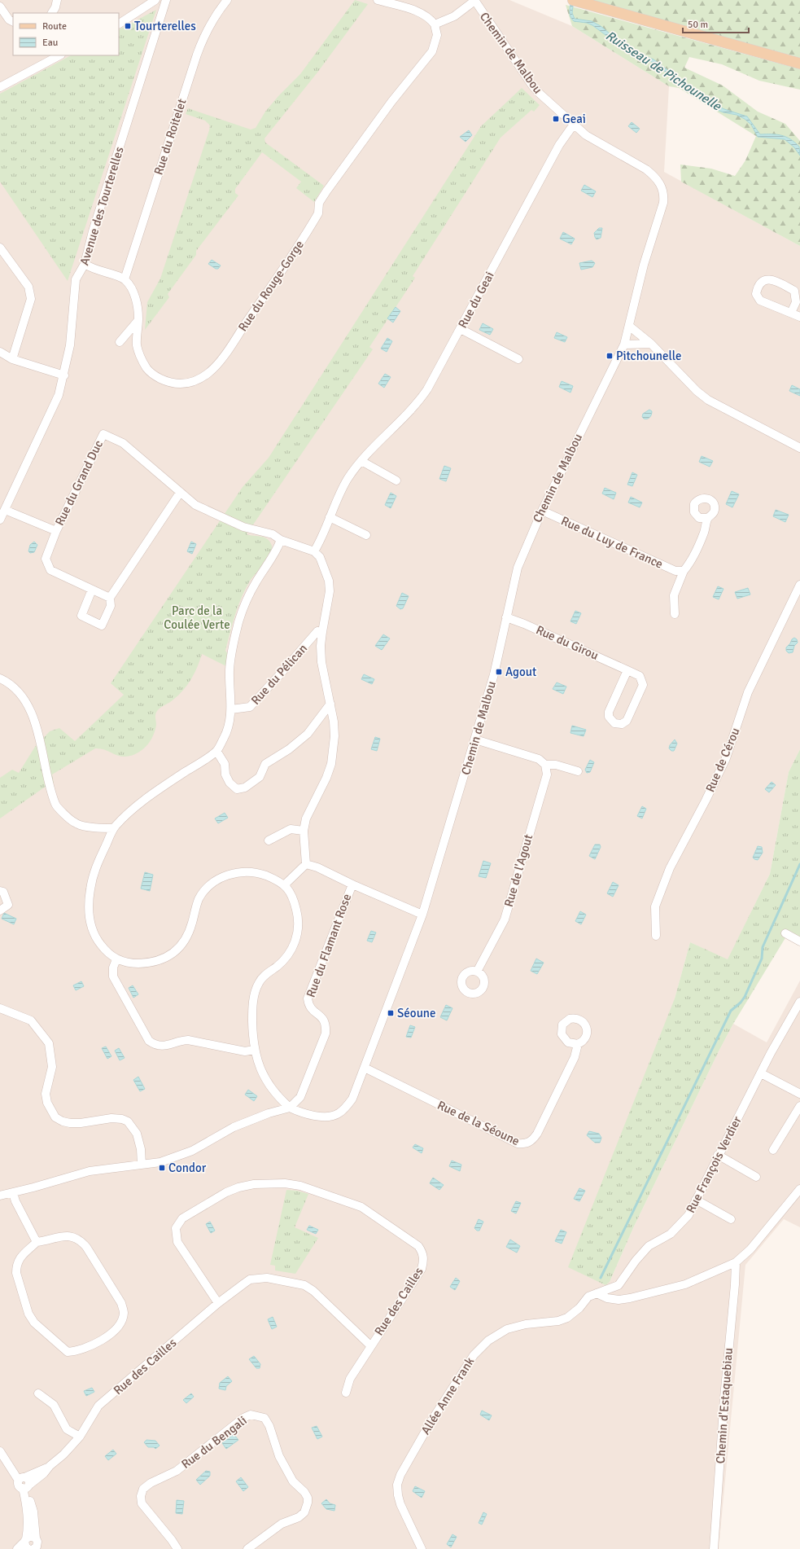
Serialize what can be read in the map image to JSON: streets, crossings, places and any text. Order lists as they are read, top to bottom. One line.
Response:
{"streets":{"street":["Chemin de Malbou","Rue du Roitelet","Avenue des Tourterelles","Rue du Rouge-Gorge","Rue du Geai","Rue du Grand Duc","Rue du Luy de France","Rue du Girou","Rue du Pélican","Rue de Cérou","Rue de l'Agout","Rue du Flamant Rose","Rue de la Séoune","Rue François Verdier","Rue des Cailles","Allée Anne Frank","Chemin d'Estaquebiau","Rue du Bengali"]},"crossings":[["Chemin de Malbou","Rue du Geai"],["Chemin de Malbou","Rue du Luy de France"],["Chemin de Malbou","Rue du Girou"],["Chemin de Malbou","Rue du Flamant Rose"],["Chemin de Malbou","Rue de la Séoune"],["Rue du Roitelet","Rue du Rouge-Gorge"],["Avenue des Tourterelles","Rue du Grand Duc"],["Rue du Geai","Rue du Grand Duc"],["Rue François Verdier","Allée Anne Frank"]],"water":["Ruisseau de Pichounelle"],"parks":["Parc de la Coulée Verte"],"places":{"transit":["Tourterelles","Geai","Pitchounelle","Agout","Séoune","Condor"]},"legend":["Route","Eau"],"scale_bar":"50 m"}
